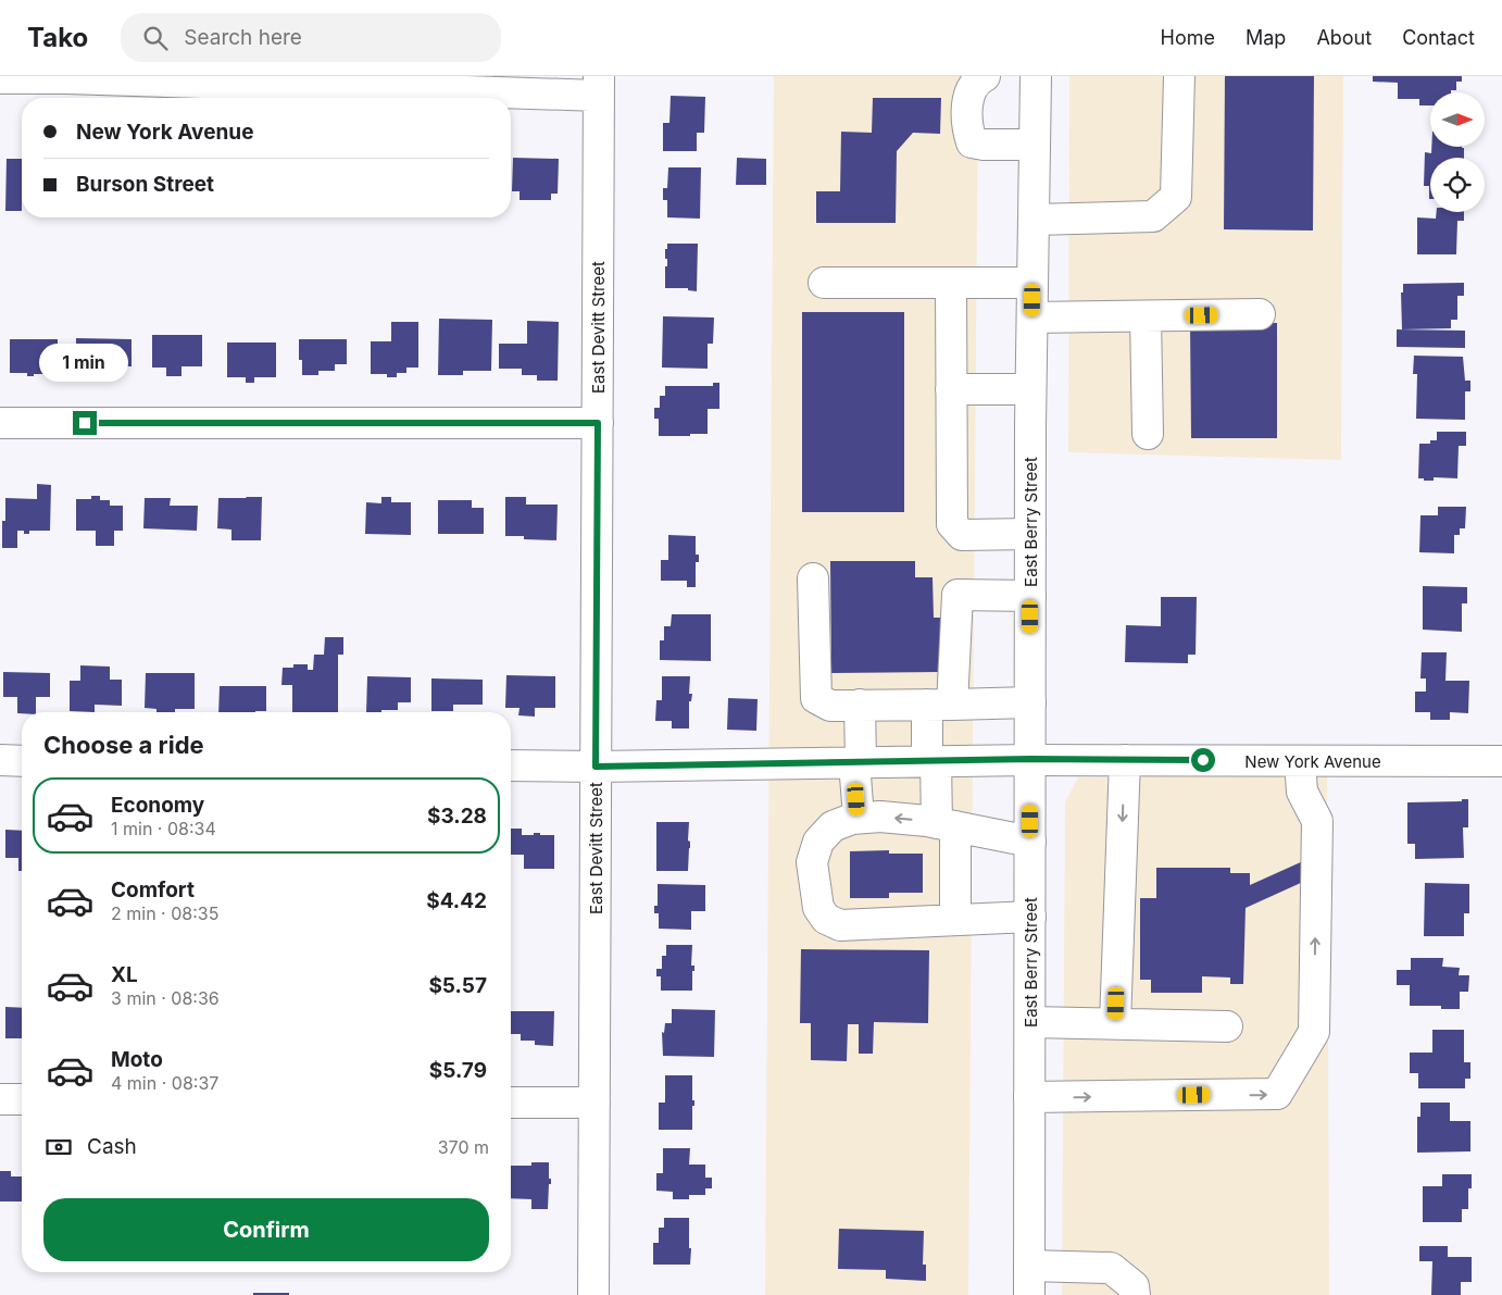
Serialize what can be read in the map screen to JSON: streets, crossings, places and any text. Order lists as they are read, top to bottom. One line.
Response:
{"streets":{"street":["East Devitt Street","East Berry Street","New York Avenue"]},"crossings":[["East Devitt Street","New York Avenue"],["East Berry Street","New York Avenue"]],"north":"right","page":{"header":"Tako","search":"Search here","nav":["Home","Map","About","Contact"],"banner":["New York Avenue","Burson Street"],"bubble":"1 min","heading":"Choose a ride","list":[{"name":"Economy","note":"1 min · 08:34","value":"$3.28"},{"name":"Comfort","note":"2 min · 08:35","value":"$4.42"},{"name":"XL","note":"3 min · 08:36","value":"$5.57"},{"name":"Moto","note":"4 min · 08:37","value":"$5.79"}],"pay":["Cash","370 m"],"buttons":"Confirm"}}
